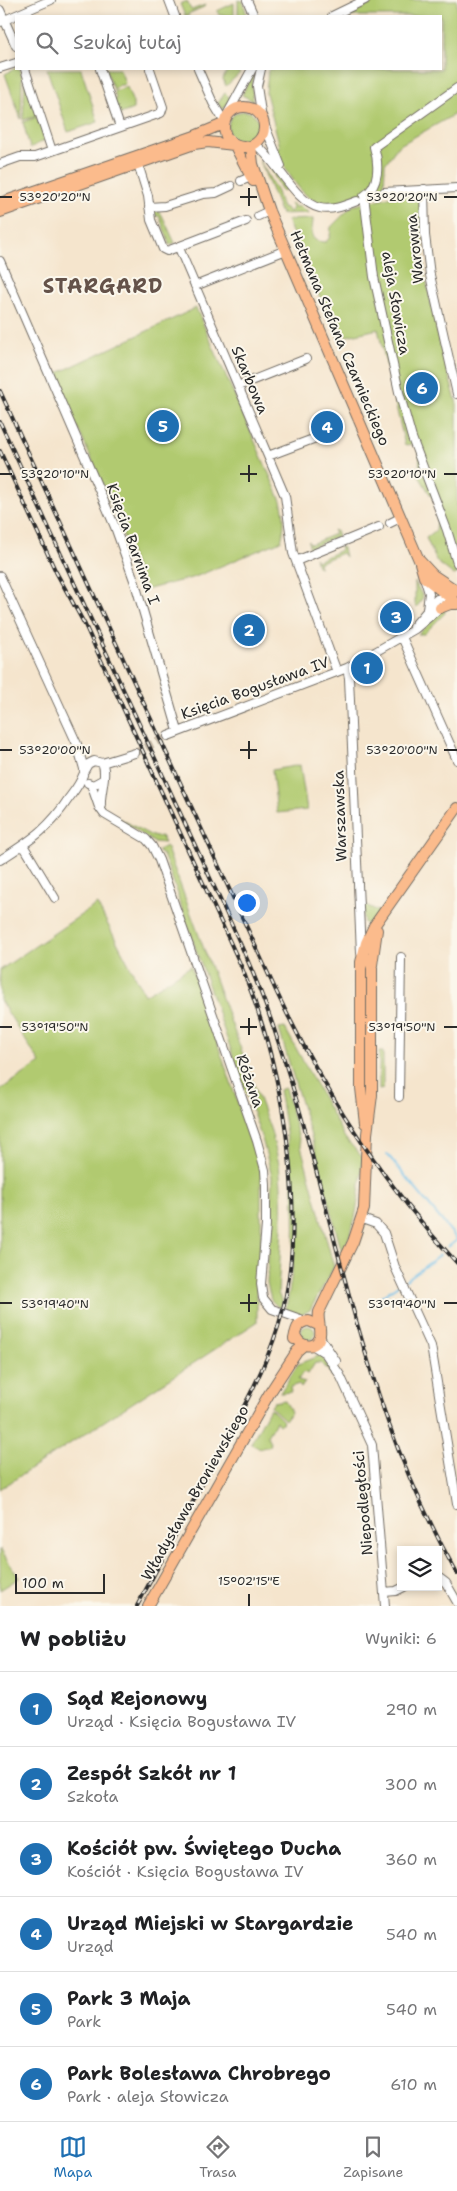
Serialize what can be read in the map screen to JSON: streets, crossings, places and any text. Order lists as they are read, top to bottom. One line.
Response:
{"streets":{"main road":["Hetmana Stefana Czarnieckiego","Warszawska","Władysława Broniewskiego"],"street":["Warowna","aleja Słowicza","Skarbowa","Księcia Barnima I","Księcia Bogusława IV","Różana","Niepodległości"]},"crossings":[["Skarbowa","Księcia Bogusława IV"],["Księcia Barnima I","Księcia Bogusława IV"],["Księcia Bogusława IV","Warszawska"],["Warszawska","Różana"],["Władysława Broniewskiego","Niepodległości"]],"districts":["STARGARD"],"scale_bar":"100 m","page":{"search":"Szukaj tutaj","pins":["6","5","4","3","2","1"],"scale":"100 m","heading":["W pobliżu","Wyniki: 6"],"list":[{"mark":"1","name":"Sąd Rejonowy","note":"Urząd · Księcia Bogusława IV","value":"290 m"},{"mark":"2","name":"Zespół Szkół nr 1","note":"Szkoła","value":"300 m"},{"mark":"3","name":"Kościół pw. Świętego Ducha","note":"Kościół · Księcia Bogusława IV","value":"360 m"},{"mark":"4","name":"Urząd Miejski w Stargardzie","note":"Urząd","value":"540 m"},{"mark":"5","name":"Park 3 Maja","note":"Park","value":"540 m"},{"mark":"6","name":"Park Bolesława Chrobrego","note":"Park · aleja Słowicza","value":"610 m"}],"nav":["Mapa","Trasa","Zapisane"]},"coordinates":["53°20'20\"N","53°20'10\"N","53°20'00\"N","53°19'50\"N","53°19'40\"N","15°02'15\"E"]}
